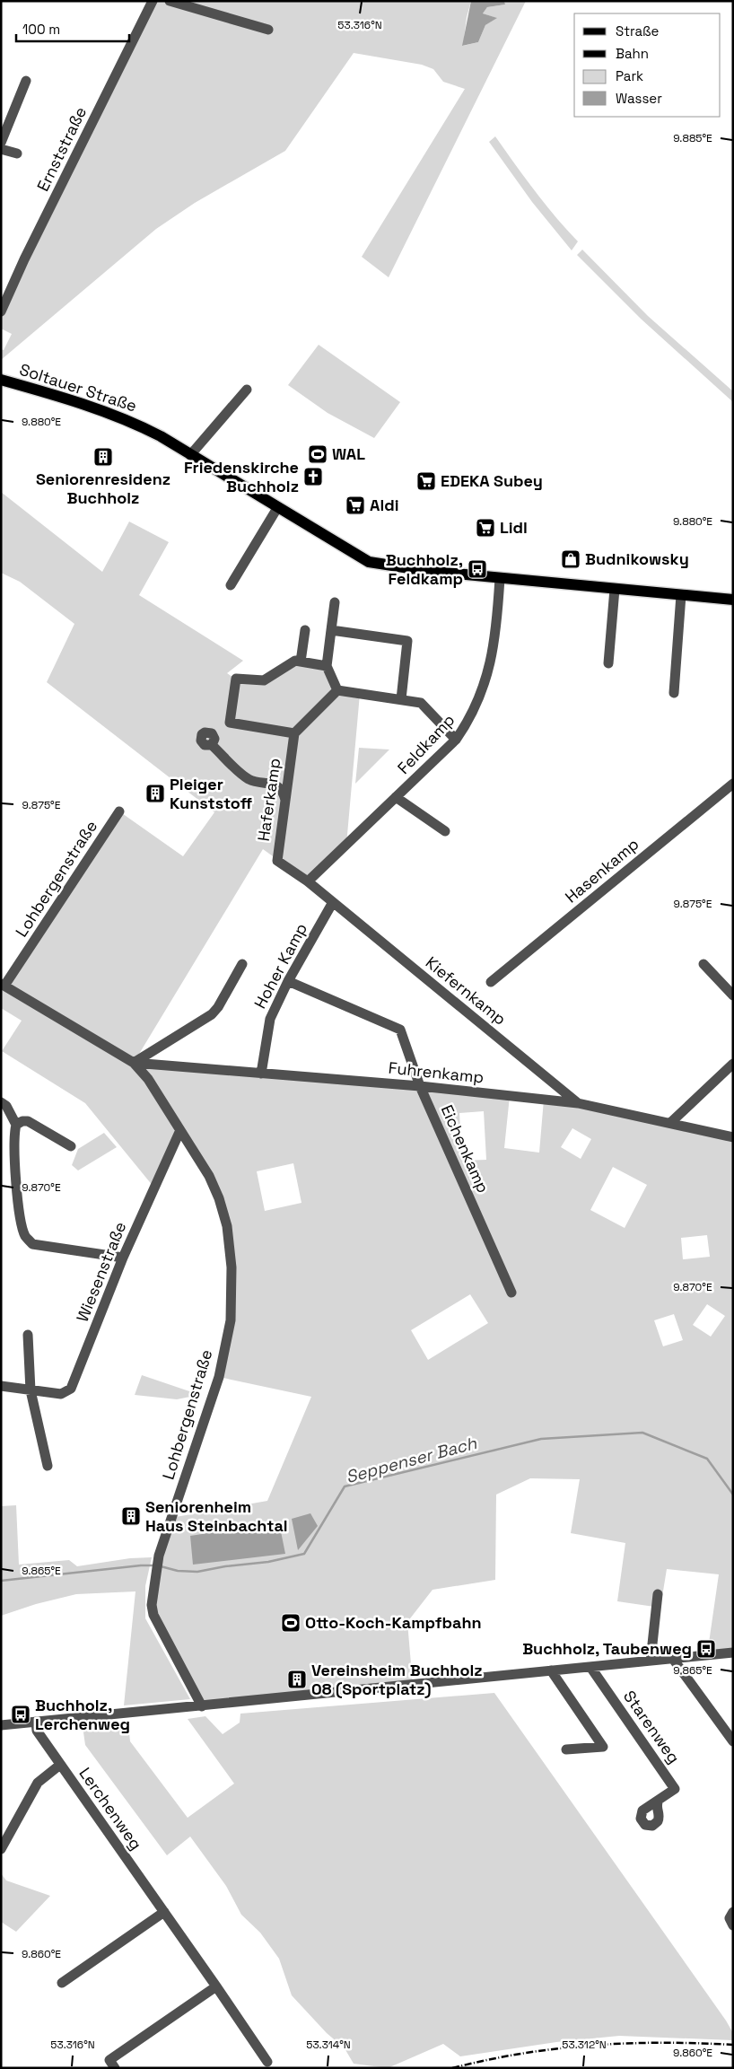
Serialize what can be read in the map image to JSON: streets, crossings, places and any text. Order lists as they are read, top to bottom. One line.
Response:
{"streets":{"main road":["Soltauer Straße"],"street":["Ernststraße","Feldkamp","Haferkamp","Hasenkamp","Lohbergenstraße","Hoher Kamp","Kiefernkamp","Fuhrenkamp","Eichenkamp","Wiesenstraße","Starenweg","Lerchenweg"]},"crossings":[["Soltauer Straße","Feldkamp"],["Feldkamp","Haferkamp"],["Lohbergenstraße","Fuhrenkamp"],["Lohbergenstraße","Wiesenstraße"],["Hoher Kamp","Kiefernkamp"],["Hoher Kamp","Fuhrenkamp"],["Hoher Kamp","Eichenkamp"],["Kiefernkamp","Fuhrenkamp"],["Fuhrenkamp","Eichenkamp"]],"water":["Seppenser Bach"],"places":{"sports":["WAL","Otto-Koch-Kampfbahn"],"building":["Seniorenresidenz Buchholz","Pleiger Kunststoff","Seniorenheim Haus Steinbachtal","Vereinsheim Buchholz 08 (Sportplatz)"],"church":["Friedenskirche Buchholz"],"supermarket":["EDEKA Subey","Aldi","Lidl"],"shop":["Budnikowsky"],"bus stop":["Buchholz, Feldkamp","Buchholz, Taubenweg","Buchholz, Lerchenweg"]},"legend":["Straße","Bahn","Park","Wasser"],"scale_bar":"100 m","coordinates":["53.316°N","9.885°E","9.880°E","9.875°E","9.870°E","9.865°E","9.860°E","53.314°N","53.312°N"]}
